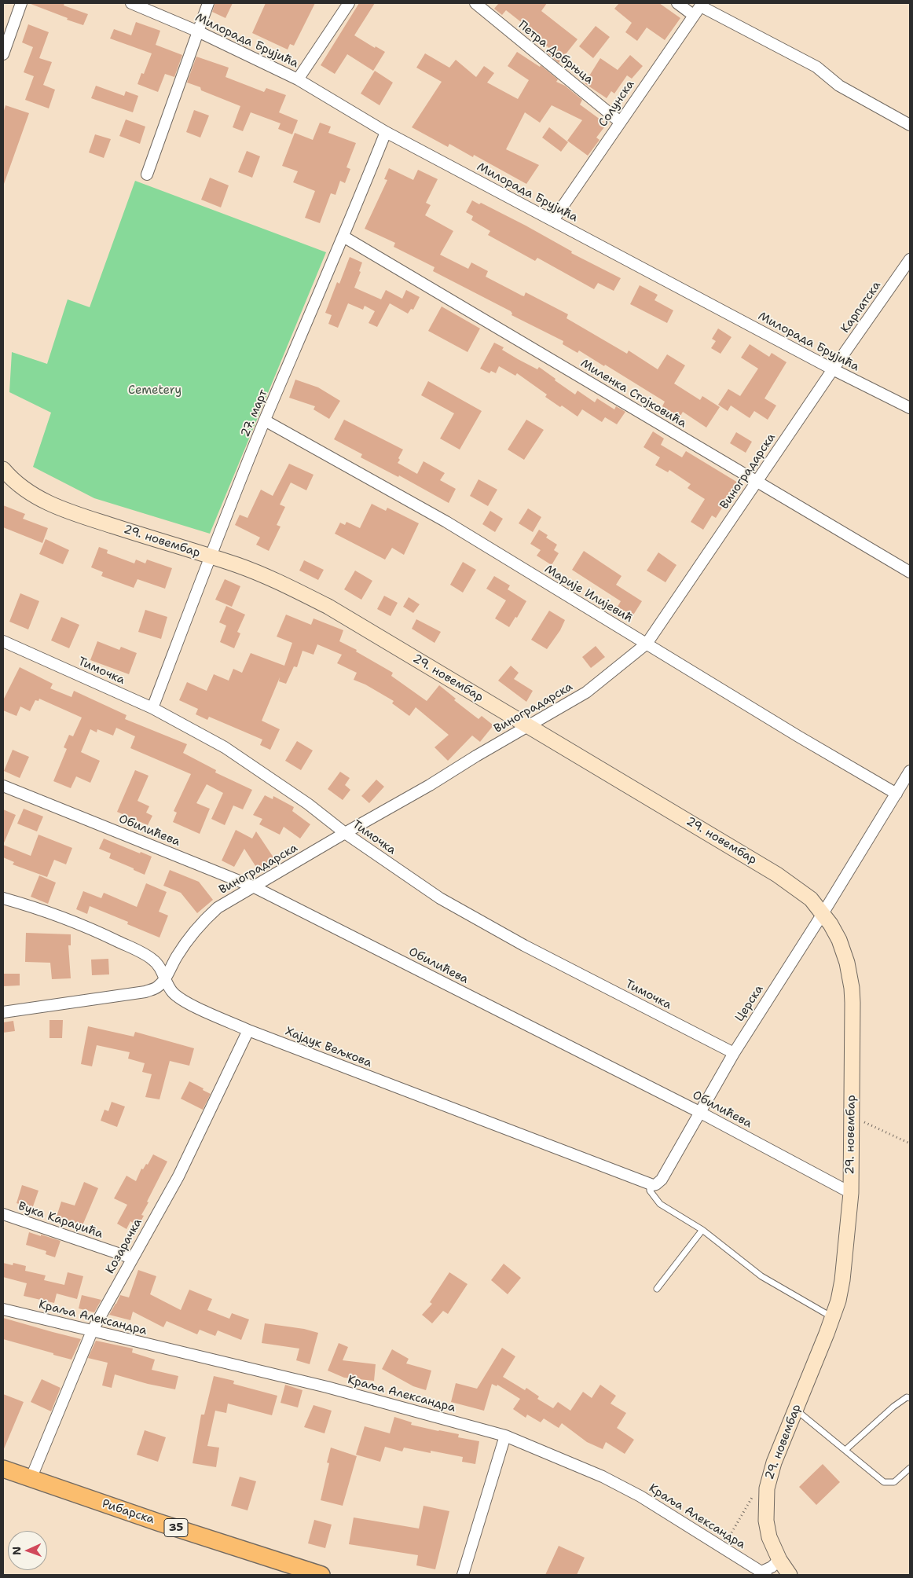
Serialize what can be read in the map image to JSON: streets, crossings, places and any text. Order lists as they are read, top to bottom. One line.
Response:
{"streets":{"main road":["29. новембар","Рибарска","35"],"street":["Милорада Брујића","Петра Добрњца","Солунска","Карпатска","Миленка Стојковића","27. март","Виноградарска","Марије Илијевић","Тимочка","Обилићева","Церска","Хајдук Вељкова","Вука Караџића","Козарачка","Краља Александра"]},"crossings":[["Милорада Брујића","Солунска"],["Милорада Брујића","Карпатска"],["Милорада Брујића","27. март"],["Милорада Брујића","Виноградарска"],["Петра Добрњца","Солунска"],["Карпатска","Виноградарска"],["Миленка Стојковића","27. март"],["Миленка Стојковића","Виноградарска"],["27. март","29. новембар"],["27. март","Марије Илијевић"],["27. март","Тимочка"],["Виноградарска","29. новембар"],["Виноградарска","Марије Илијевић"],["Виноградарска","Тимочка"],["Виноградарска","Обилићева"],["Виноградарска","Хајдук Вељкова"],["29. новембар","Обилићева"],["29. новембар","Церска"],["Марије Илијевић","Церска"],["Тимочка","Церска"],["Обилићева","Церска"],["Церска","Хајдук Вељкова"],["Хајдук Вељкова","Козарачка"],["Вука Караџића","Козарачка"],["Козарачка","Краља Александра"],["Козарачка","Рибарска"]],"parks":["Cemetery"],"north":"left"}
